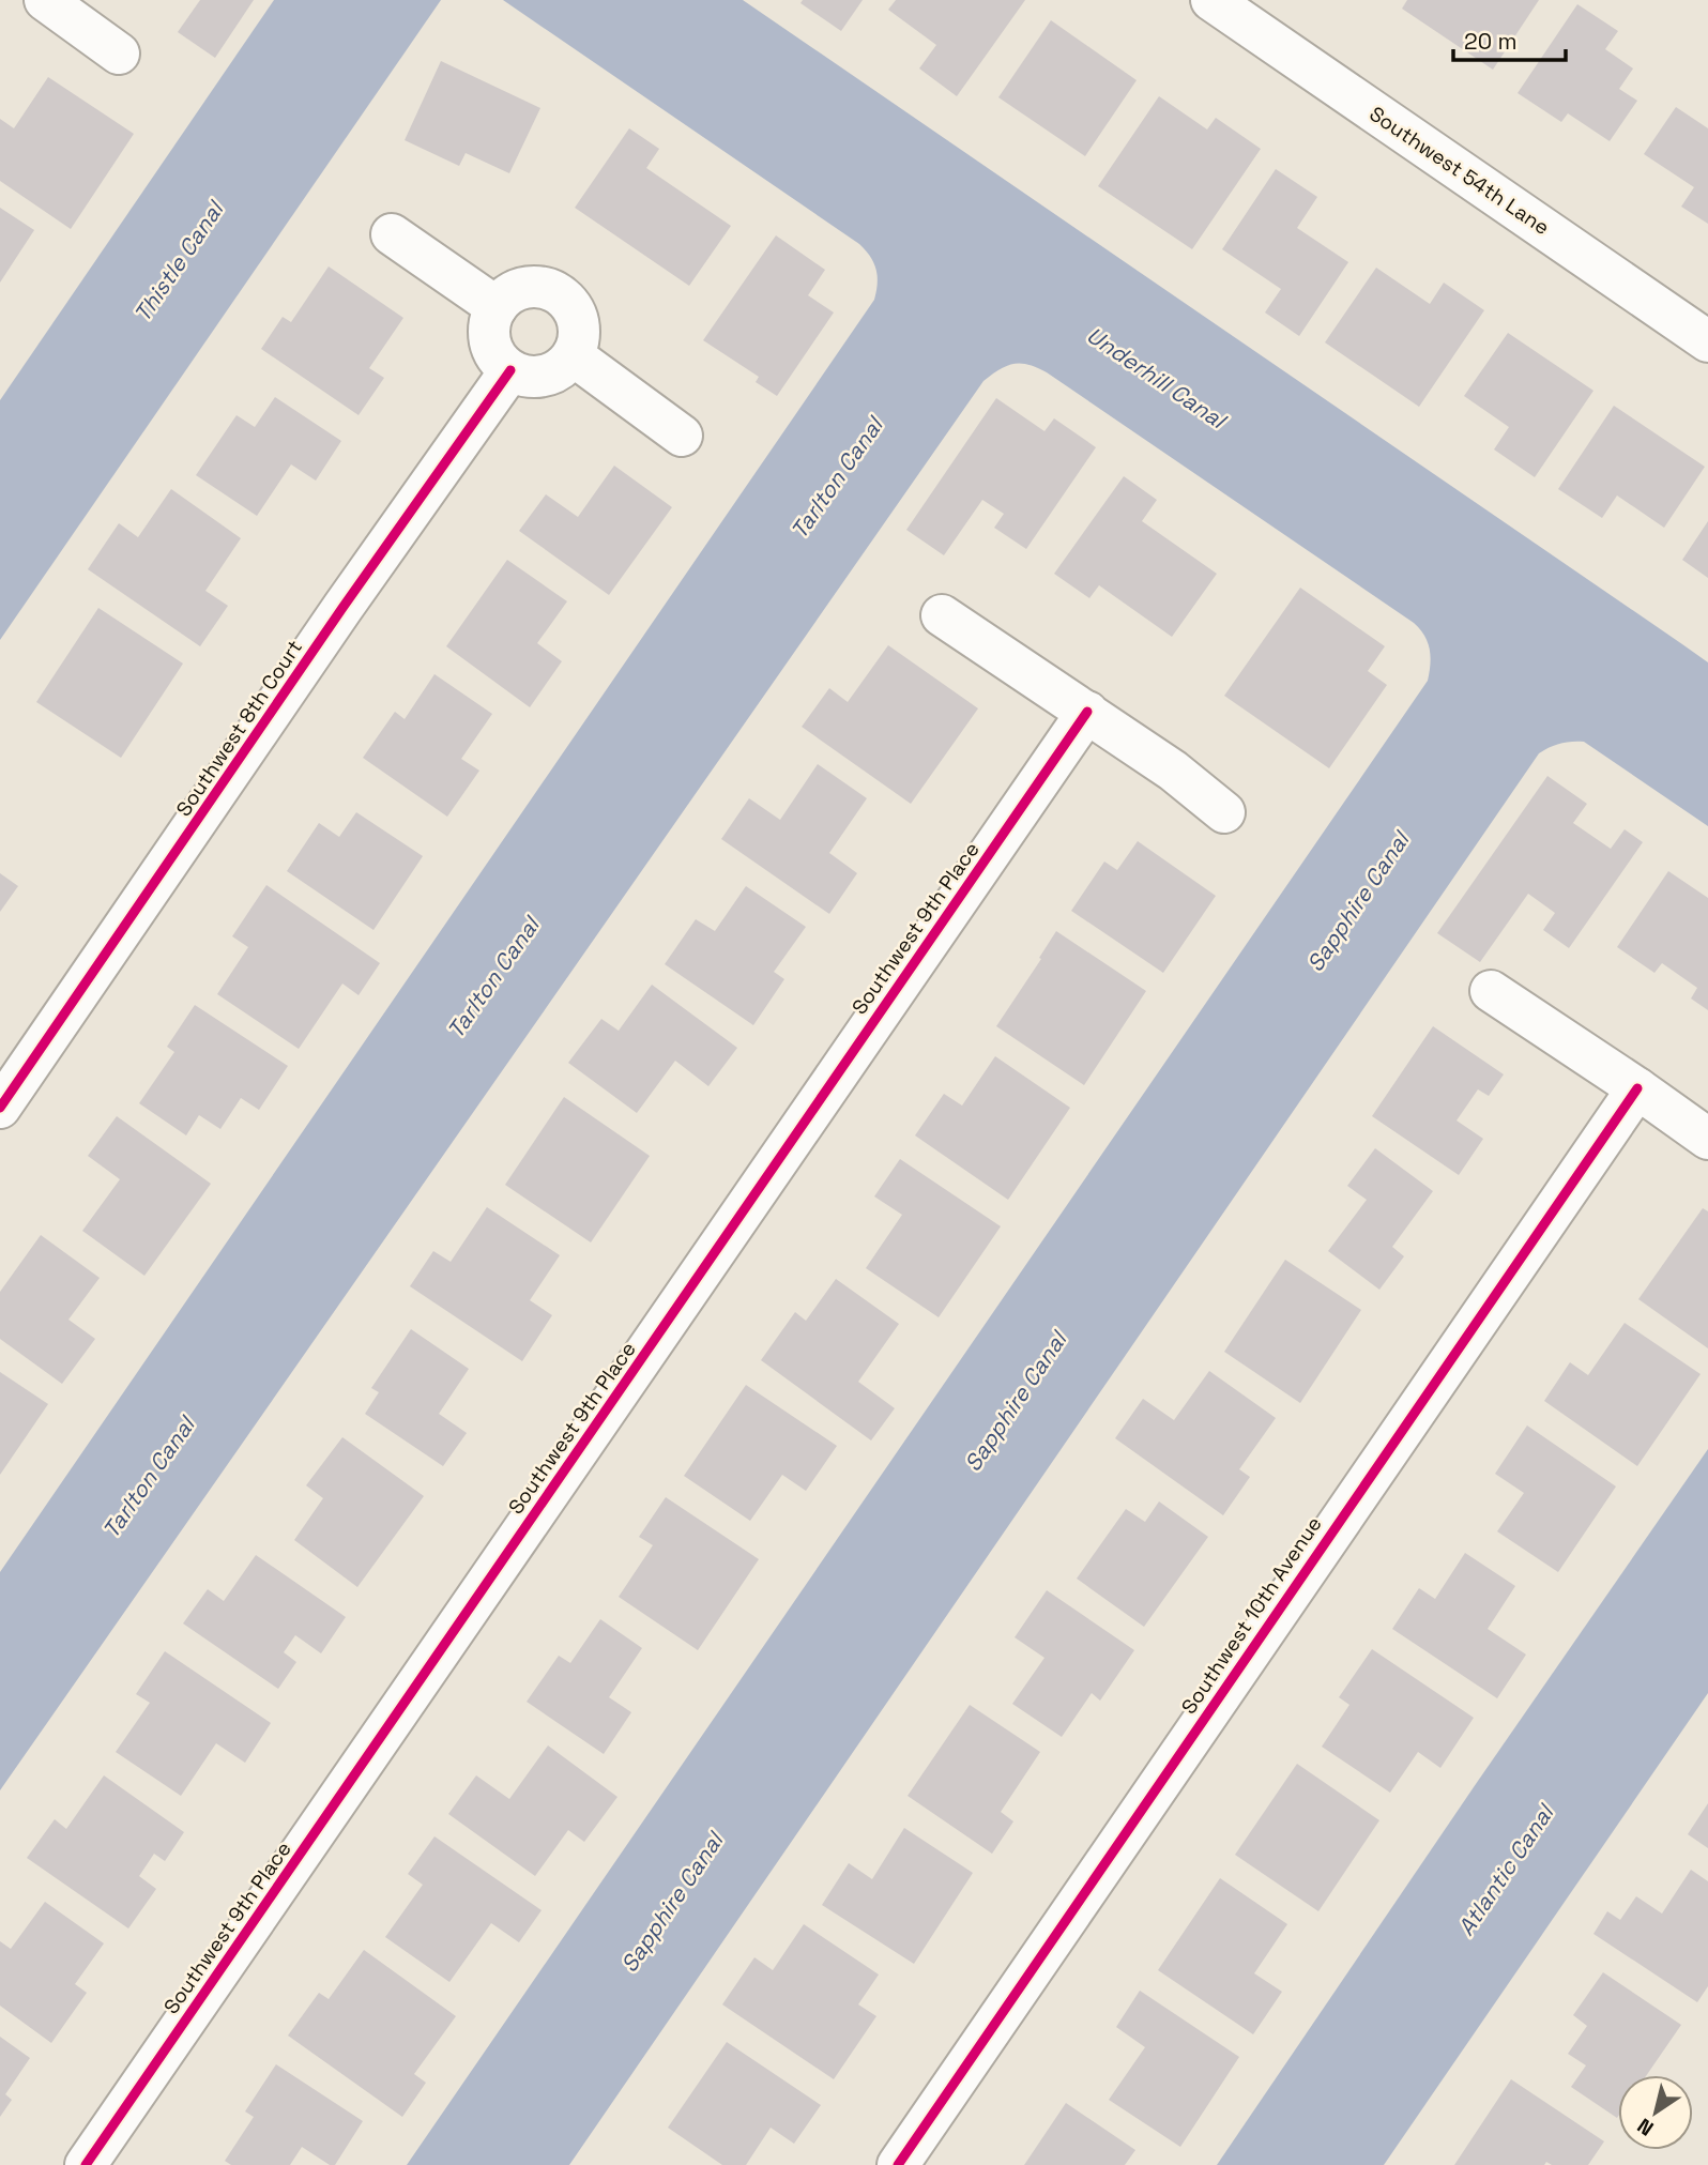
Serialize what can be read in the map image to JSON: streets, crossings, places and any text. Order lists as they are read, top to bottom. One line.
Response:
{"streets":{"street":["Southwest 54th Lane","Southwest 8th Court","Southwest 9th Place","Southwest 10th Avenue"]},"water":["Thistle Canal","Underhill Canal","Tarlton Canal","Sapphire Canal","Atlantic Canal"],"scale_bar":"20 m","north":"bottom left"}
